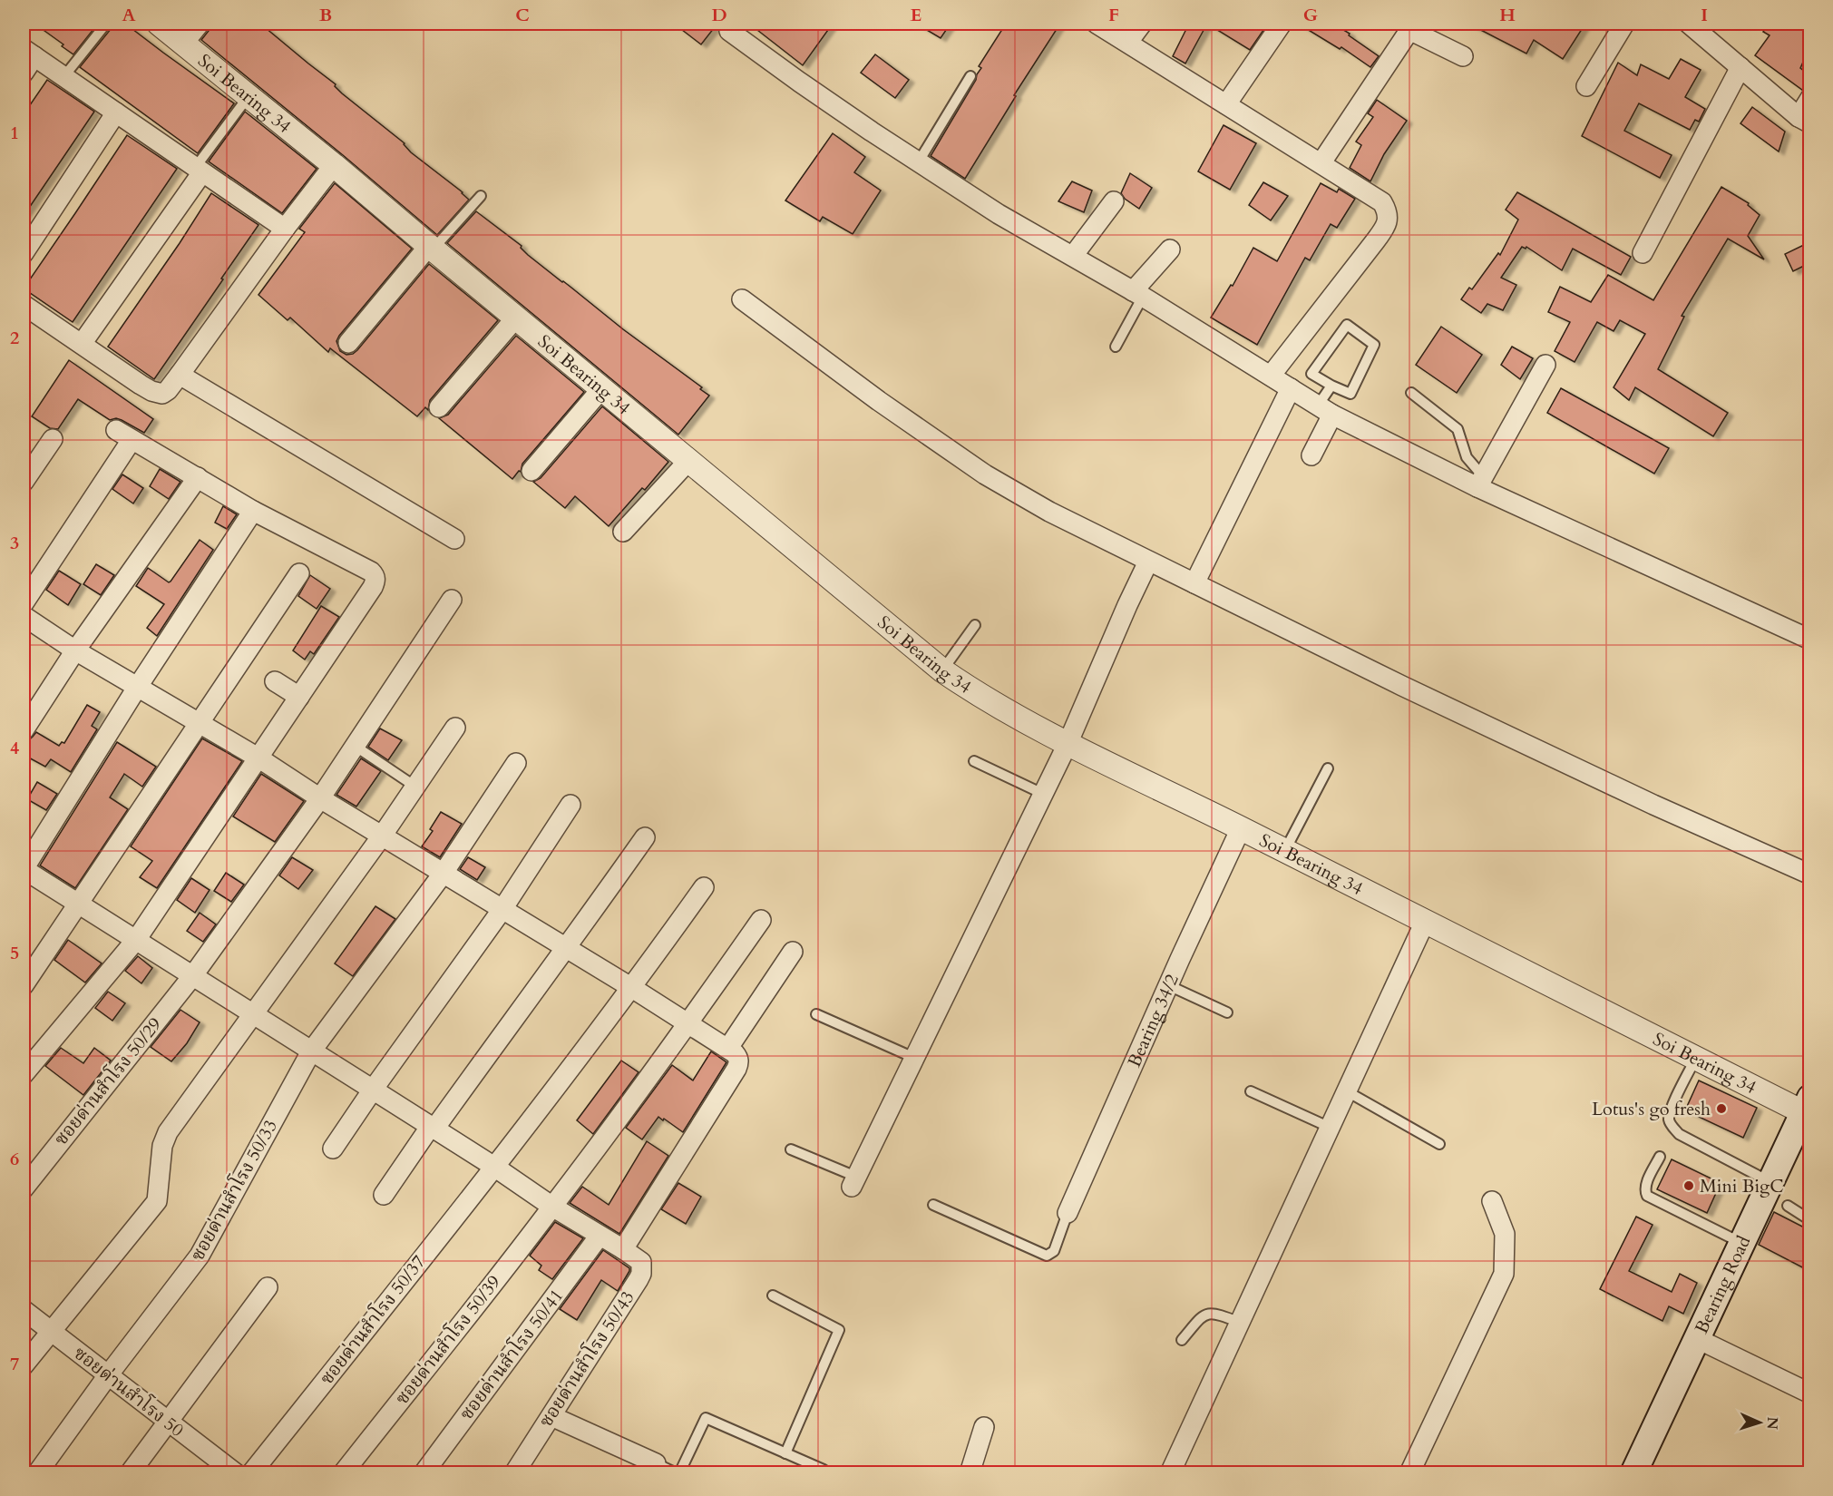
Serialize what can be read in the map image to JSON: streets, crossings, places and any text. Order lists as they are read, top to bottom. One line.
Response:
{"streets":{"main road":["Bearing Road"],"street":["Soi Bearing 34","Bearing 34/2","ซอยด่านสำโรง 50/29","ซอยด่านสำโรง 50/33","ซอยด่านสำโรง 50/37","ซอยด่านสำโรง 50/39","ซอยด่านสำโรง 50/41","ซอยด่านสำโรง 50/43","ซอยด่านสำโรง 50"]},"crossings":[["Soi Bearing 34","Bearing 34/2"],["Soi Bearing 34","Bearing Road"],["ซอยด่านสำโรง 50/29","ซอยด่านสำโรง 50/43"],["ซอยด่านสำโรง 50/33","ซอยด่านสำโรง 50/43"],["ซอยด่านสำโรง 50/33","ซอยด่านสำโรง 50"],["ซอยด่านสำโรง 50/37","ซอยด่านสำโรง 50/43"],["ซอยด่านสำโรง 50/39","ซอยด่านสำโรง 50/43"],["ซอยด่านสำโรง 50/41","ซอยด่านสำโรง 50/43"]],"places":["Lotus's go fresh","Mini BigC"],"north":"right","grid":{"columns":["A","B","C","D","E","F","G","H","I"],"rows":["1","2","3","4","5","6","7"]}}
